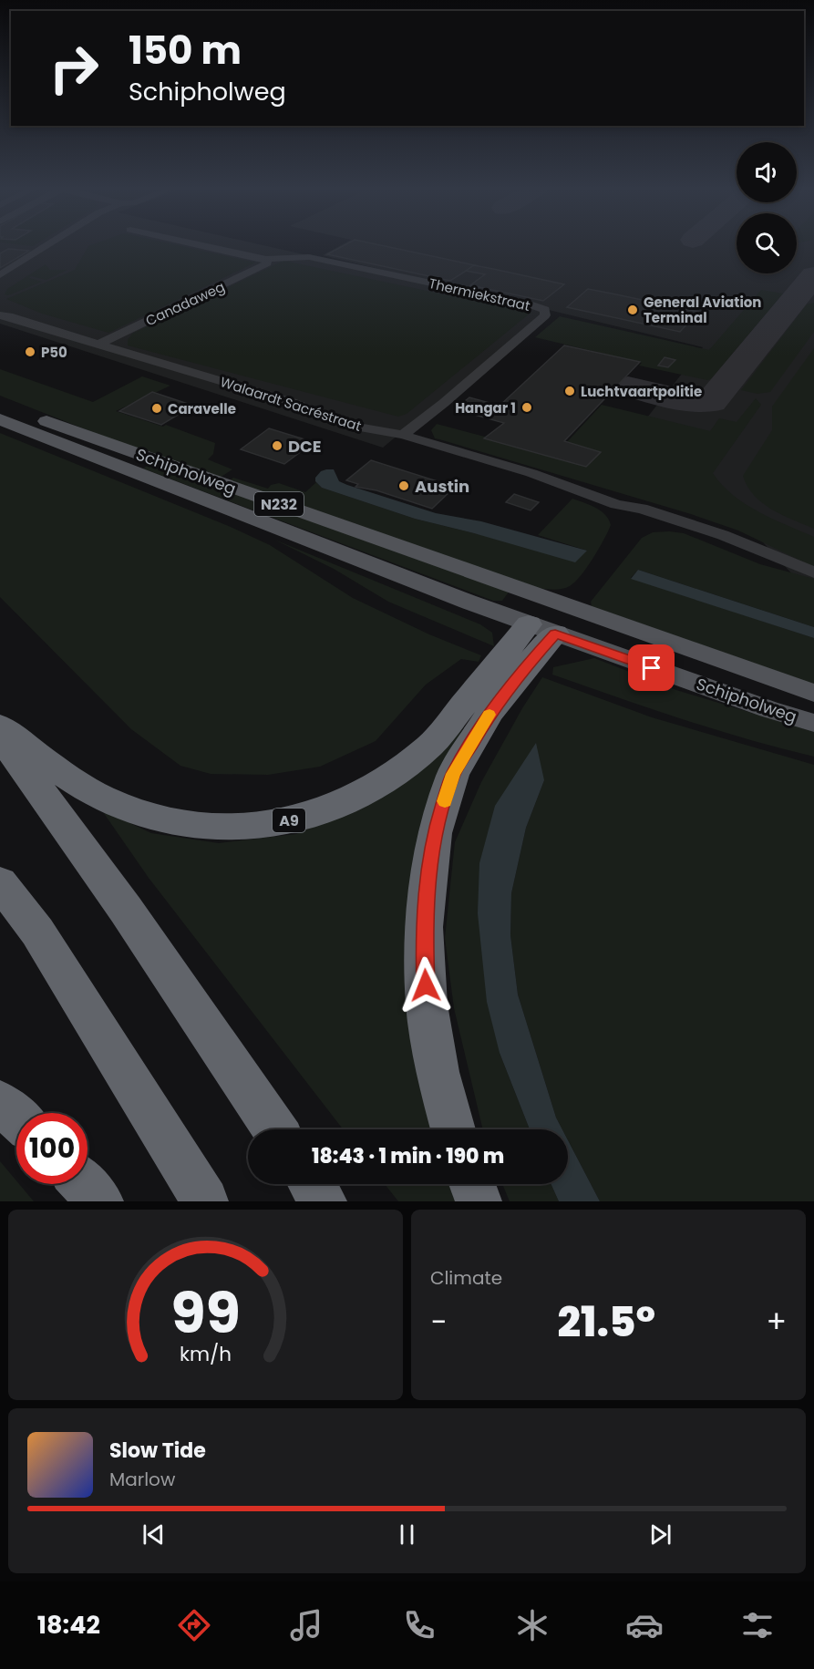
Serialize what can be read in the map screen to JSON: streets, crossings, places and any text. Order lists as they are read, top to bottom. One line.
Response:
{"streets":{"highway":["A9"],"main road":["Schipholweg","N232"],"street":["Thermiekstraat","Canadaweg","Walaardt Sacréstraat"]},"crossings":[["Thermiekstraat","Canadaweg"],["Thermiekstraat","Walaardt Sacréstraat"],["Canadaweg","Walaardt Sacréstraat"],["Schipholweg","A9"]],"places":["General Aviation Terminal","P50","Luchtvaartpolitie","Hangar 1","Caravelle","DCE","Austin"],"page":{"turn":["150 m","Schipholweg"],"limit":"100","trip":"18:43 · 1 min · 190 m","tile":"Climate","heat":["−","21.5°","+"],"song":["Slow Tide","Marlow"],"tabs":"18:42","gauge":["99","km/h"]}}
